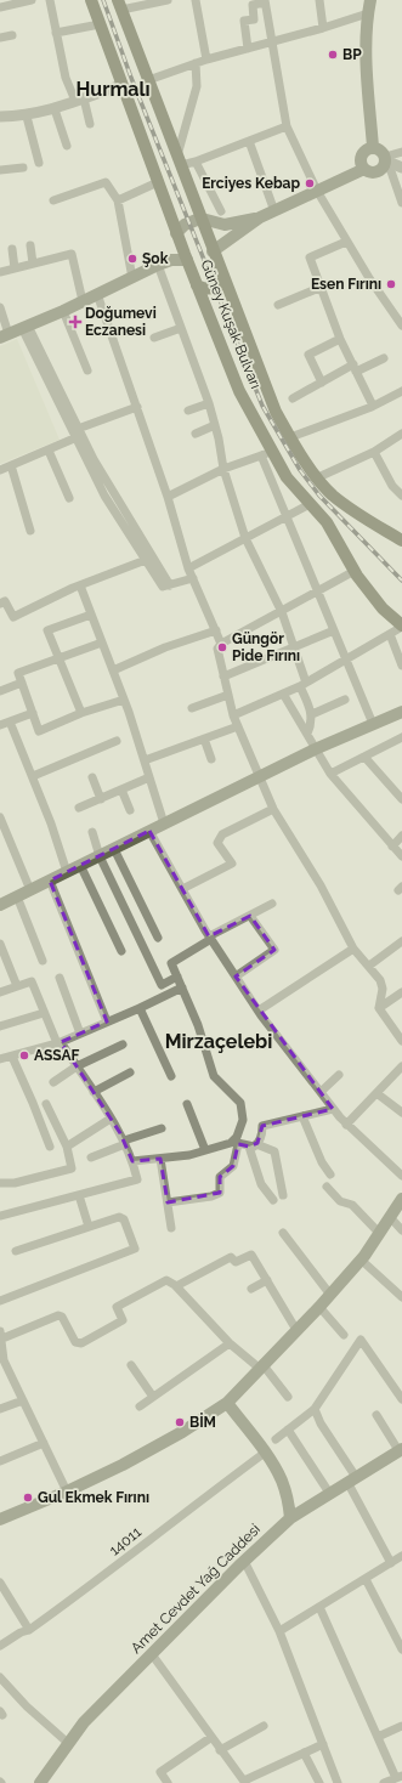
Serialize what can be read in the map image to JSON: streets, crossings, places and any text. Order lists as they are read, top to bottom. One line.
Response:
{"streets":{"main road":["Güney Kuşak Bulvarı","Amet Cevdet Yağ Caddesi"],"street":["14011"]},"districts":["Hurmalı","Mirzaçelebi"],"places":{"other":["BP","Erciyes Kebap","Şok","Esen Fırını","Güngör Pide Fırını","ASSAF","BİM","Gul Ekmek Fırını"],"health":["Doğumevi Eczanesi"]}}
